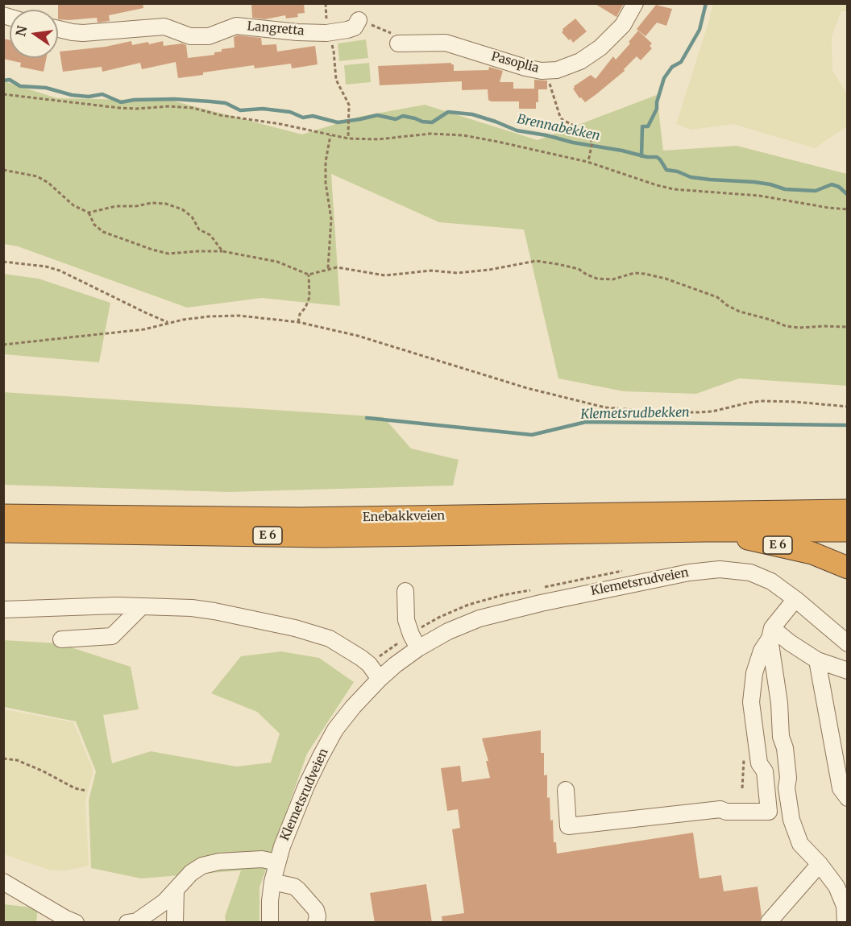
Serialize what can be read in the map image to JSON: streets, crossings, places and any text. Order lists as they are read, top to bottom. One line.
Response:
{"streets":{"highway":["Enebakkveien","E 6"],"street":["Langretta","Pasoplia","Klemetsrudveien"]},"crossings":[["Enebakkveien","E 6"]],"water":["Brennabekken","Klemetsrudbekken"],"north":"left"}
